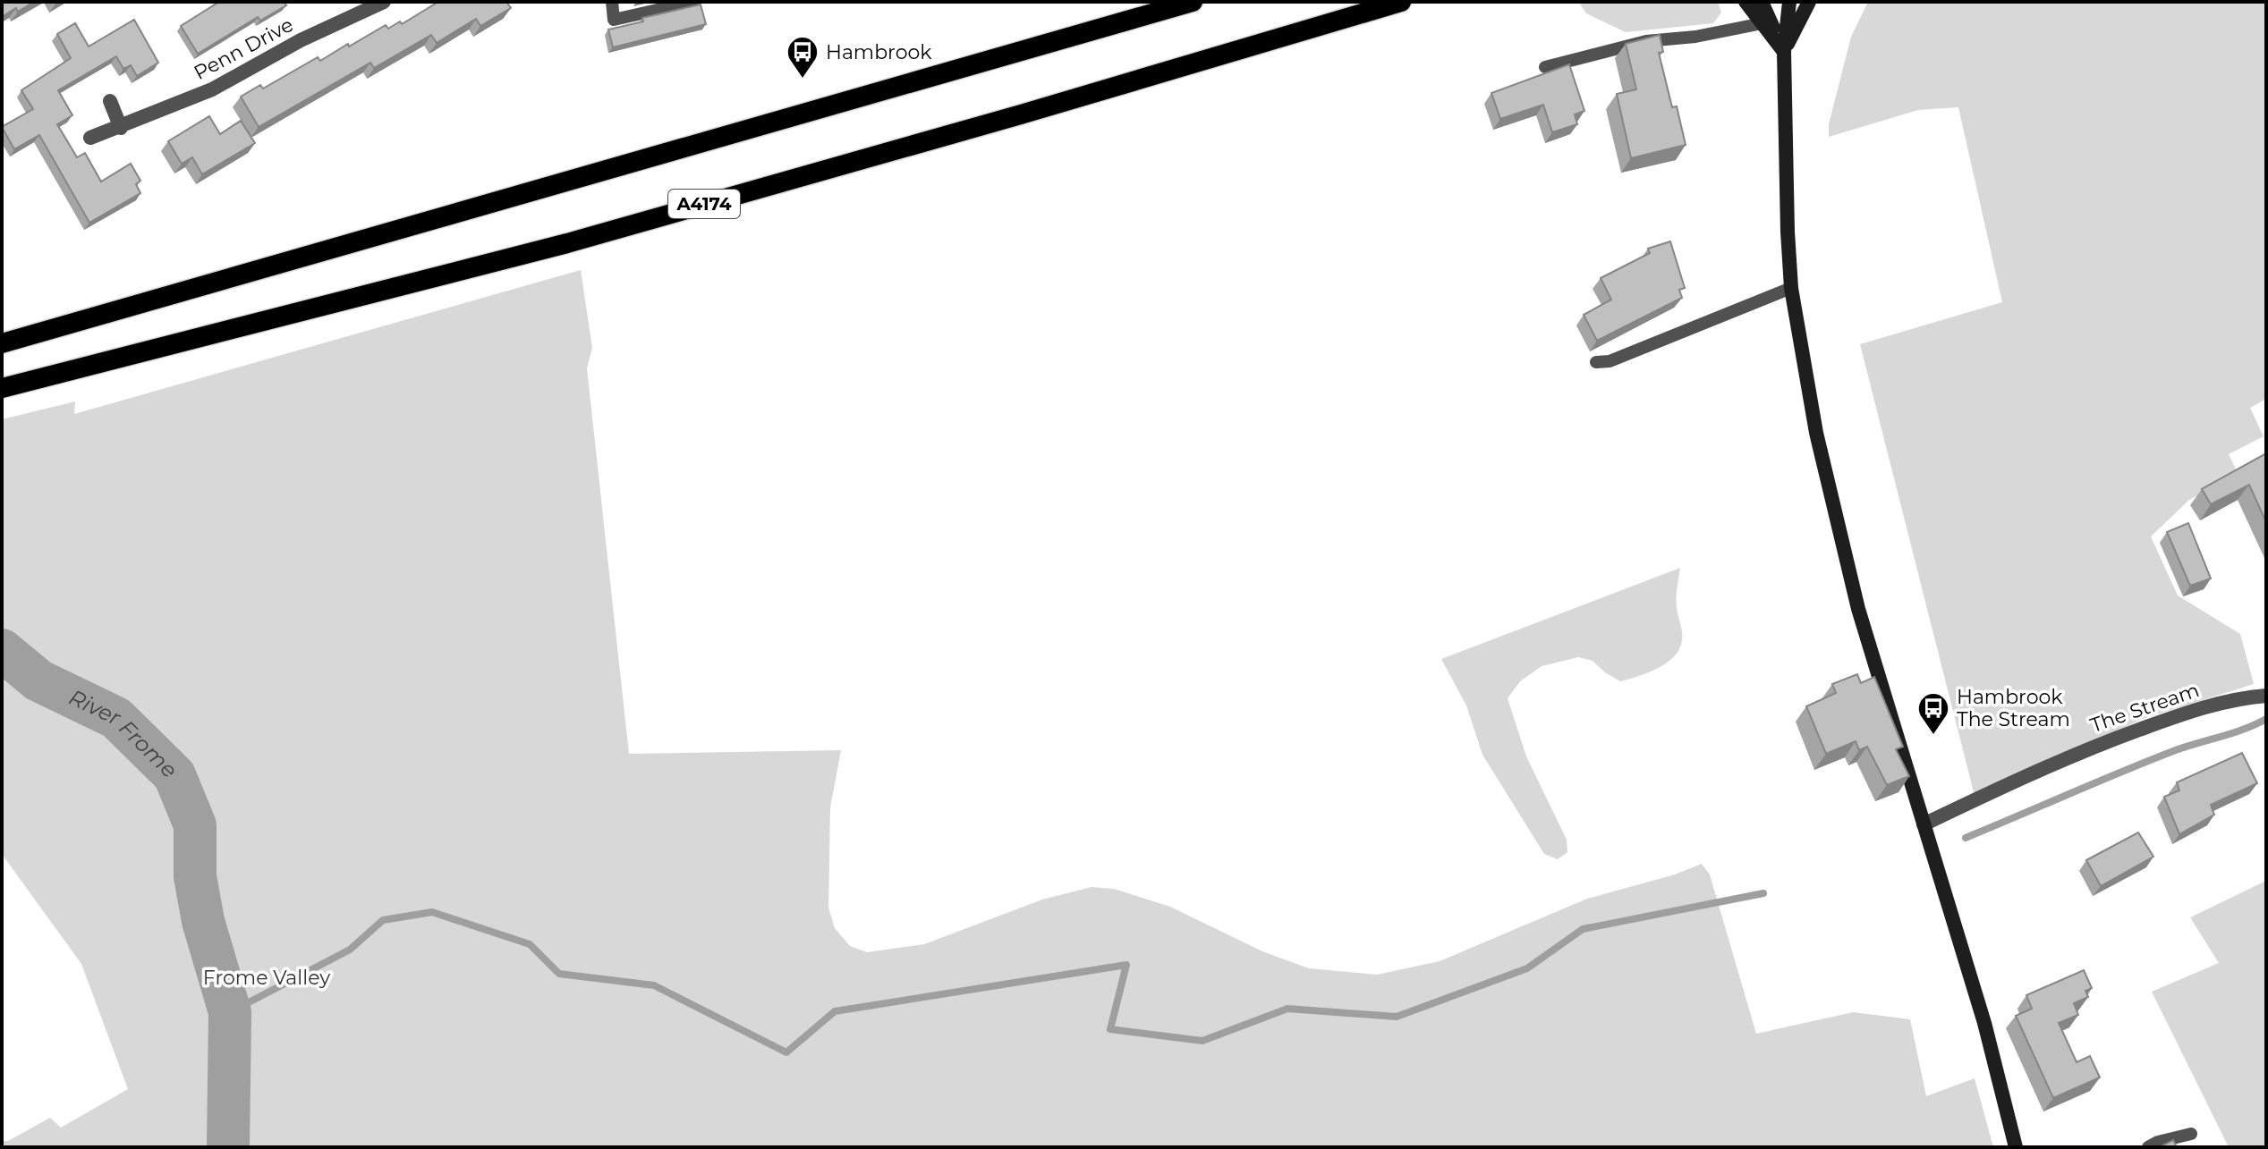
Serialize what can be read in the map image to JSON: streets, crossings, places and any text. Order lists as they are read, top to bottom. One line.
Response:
{"streets":{"highway":["A4174"],"street":["Penn Drive","The Stream"]},"water":["River Frome"],"parks":["Frome Valley"],"places":{"bus stop":["Hambrook","Hambrook The Stream"]}}
